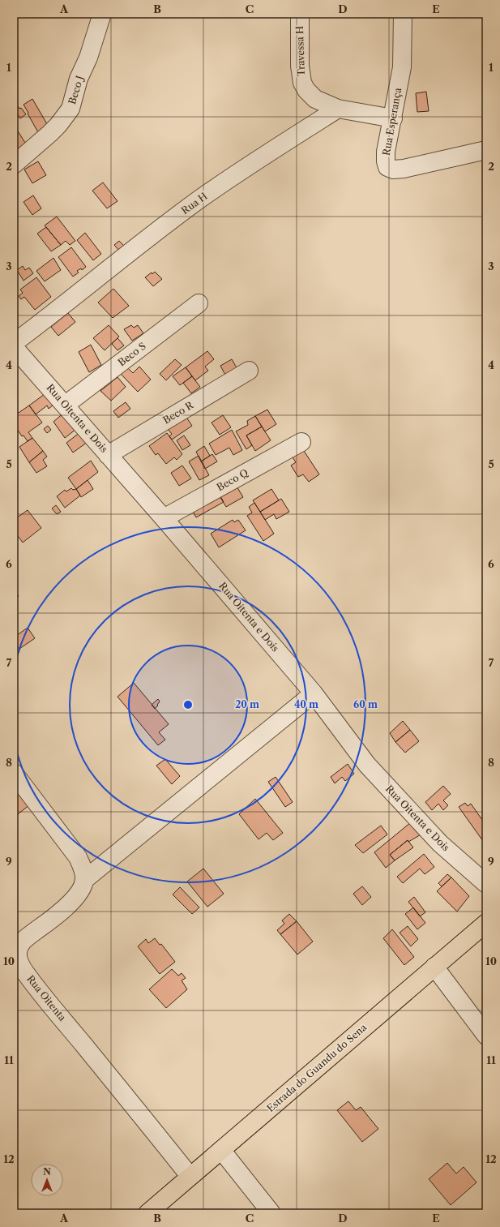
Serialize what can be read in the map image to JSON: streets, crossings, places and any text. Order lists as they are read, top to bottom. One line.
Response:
{"streets":{"main road":["Estrada do Guandu do Sena"],"street":["Travessa H","Beco J","Rua Esperança","Rua H","Beco S","Beco R","Rua Oitenta e Dois","Beco Q","Rua Oitenta"]},"crossings":[["Travessa H","Rua H"],["Beco S","Rua Oitenta e Dois"],["Beco R","Rua Oitenta e Dois"],["Rua Oitenta e Dois","Beco Q"],["Rua Oitenta","Estrada do Guandu do Sena"]],"north":"top","grid":{"columns":["A","B","C","D","E"],"rows":["1","2","3","4","5","6","7","8","9","10","11","12"]},"rings":["20 m","40 m","60 m"]}
